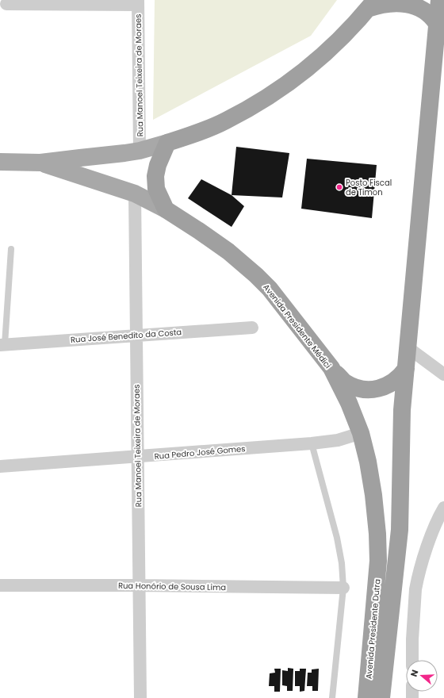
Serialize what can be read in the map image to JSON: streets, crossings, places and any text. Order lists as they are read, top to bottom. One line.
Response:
{"streets":{"highway":["Avenida Presidente Médici","Avenida Presidente Dutra"],"street":["Rua Manoel Teixeira de Moraes","Rua José Benedito da Costa","Rua Pedro José Gomes","Rua Honório de Sousa Lima"]},"crossings":[["Rua Manoel Teixeira de Moraes","Avenida Presidente Médici"],["Rua Manoel Teixeira de Moraes","Rua José Benedito da Costa"],["Rua Manoel Teixeira de Moraes","Rua Pedro José Gomes"],["Rua Manoel Teixeira de Moraes","Rua Honório de Sousa Lima"],["Avenida Presidente Médici","Rua Pedro José Gomes"],["Avenida Presidente Médici","Avenida Presidente Dutra"]],"places":["Posto Fiscal de Timon"],"north":"left"}
